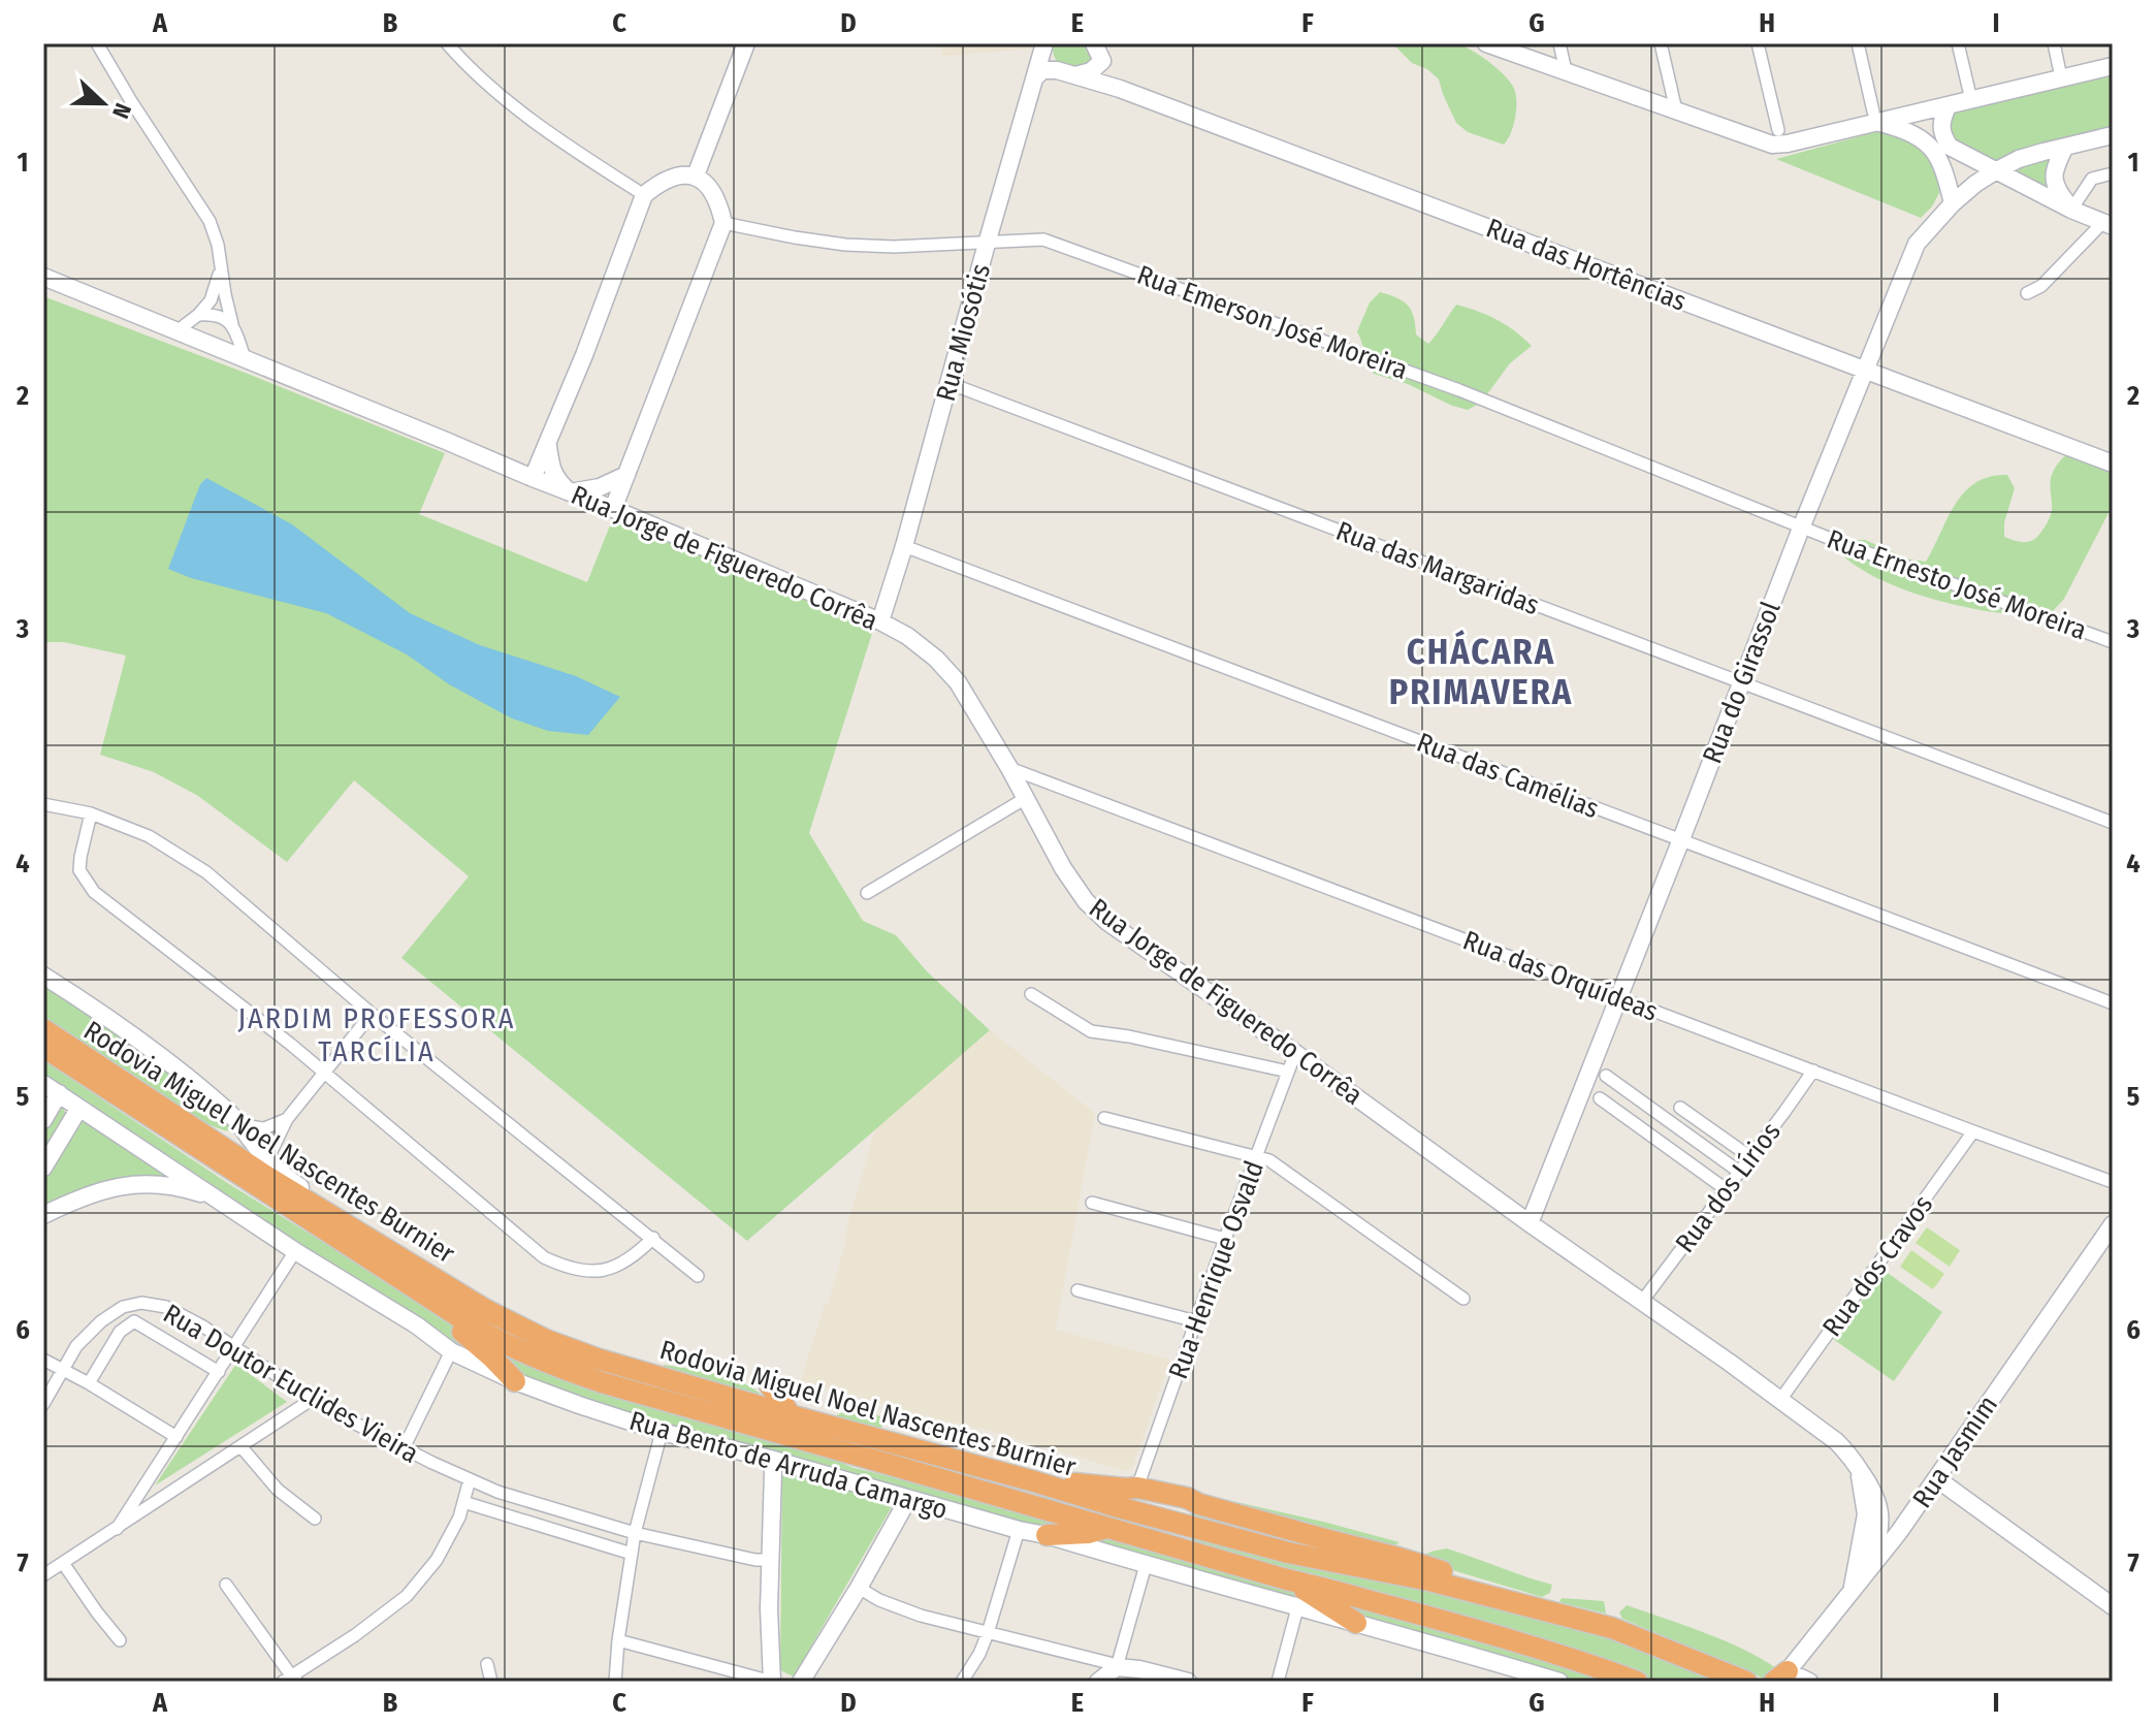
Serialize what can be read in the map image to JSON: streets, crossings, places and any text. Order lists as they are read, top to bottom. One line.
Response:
{"streets":{"highway":["Rodovia Miguel Noel Nascentes Burnier"],"street":["Rua das Hortências","Rua Emerson José Moreira","Rua Miosótis","Rua Jorge de Figueredo Corrêa","Rua das Margaridas","Rua Ernesto José Moreira","Rua do Girassol","Rua das Camélias","Rua das Orquídeas","Rua dos Lírios","Rua dos Cravos","Rua Henrique Osvald","Rua Doutor Euclides Vieira","Rua Jasmim","Rua Bento de Arruda Camargo"]},"crossings":[["Rua das Hortências","Rua do Girassol"],["Rua Emerson José Moreira","Rua Miosótis"],["Rua Emerson José Moreira","Rua Ernesto José Moreira"],["Rua Emerson José Moreira","Rua do Girassol"],["Rua Miosótis","Rua Jorge de Figueredo Corrêa"],["Rua Miosótis","Rua das Margaridas"],["Rua Miosótis","Rua das Camélias"],["Rua Jorge de Figueredo Corrêa","Rua do Girassol"],["Rua Jorge de Figueredo Corrêa","Rua das Orquídeas"],["Rua Jorge de Figueredo Corrêa","Rua dos Lírios"],["Rua Jorge de Figueredo Corrêa","Rua dos Cravos"],["Rua Jorge de Figueredo Corrêa","Rua Henrique Osvald"],["Rua Jorge de Figueredo Corrêa","Rua Jasmim"],["Rua das Margaridas","Rua do Girassol"],["Rua Ernesto José Moreira","Rua do Girassol"],["Rua do Girassol","Rua das Camélias"],["Rua do Girassol","Rua das Orquídeas"],["Rua das Orquídeas","Rua dos Lírios"],["Rua das Orquídeas","Rua dos Cravos"]],"districts":["CHÁCARA PRIMAVERA","JARDIM PROFESSORA TARCÍLIA"],"north":"right","grid":{"columns":["A","B","C","D","E","F","G","H","I"],"rows":["1","2","3","4","5","6","7"]}}
